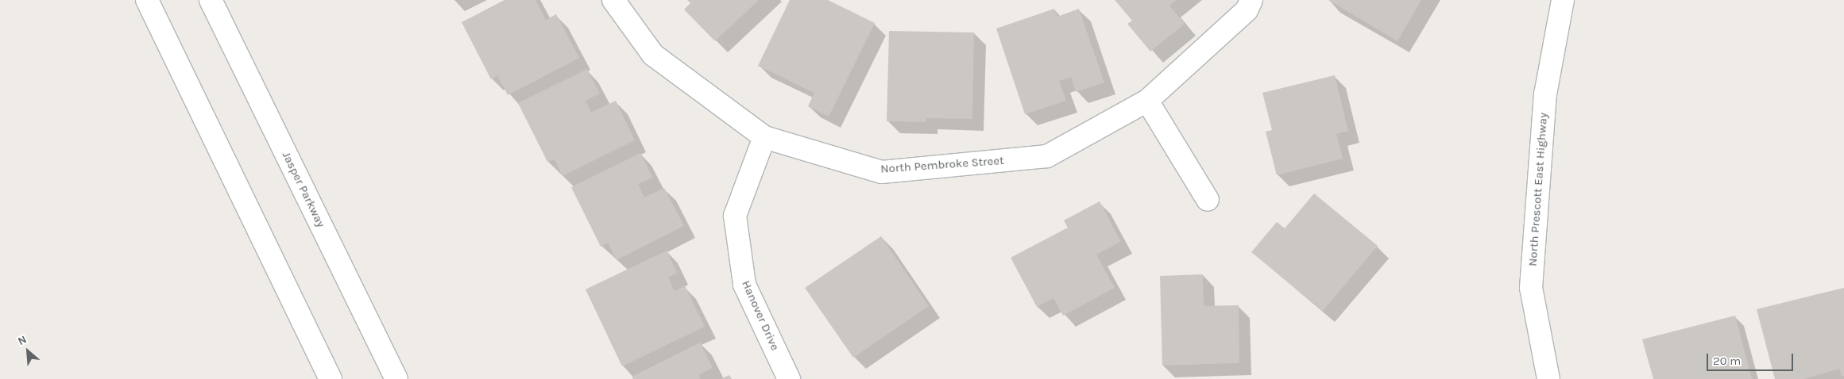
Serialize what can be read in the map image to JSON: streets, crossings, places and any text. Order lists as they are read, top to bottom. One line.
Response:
{"streets":{"street":["North Pembroke Street","Jasper Parkway","North Prescott East Highway","Hanover Drive"]},"crossings":[["North Pembroke Street","Hanover Drive"]],"scale_bar":"20 m","north":"top left"}
